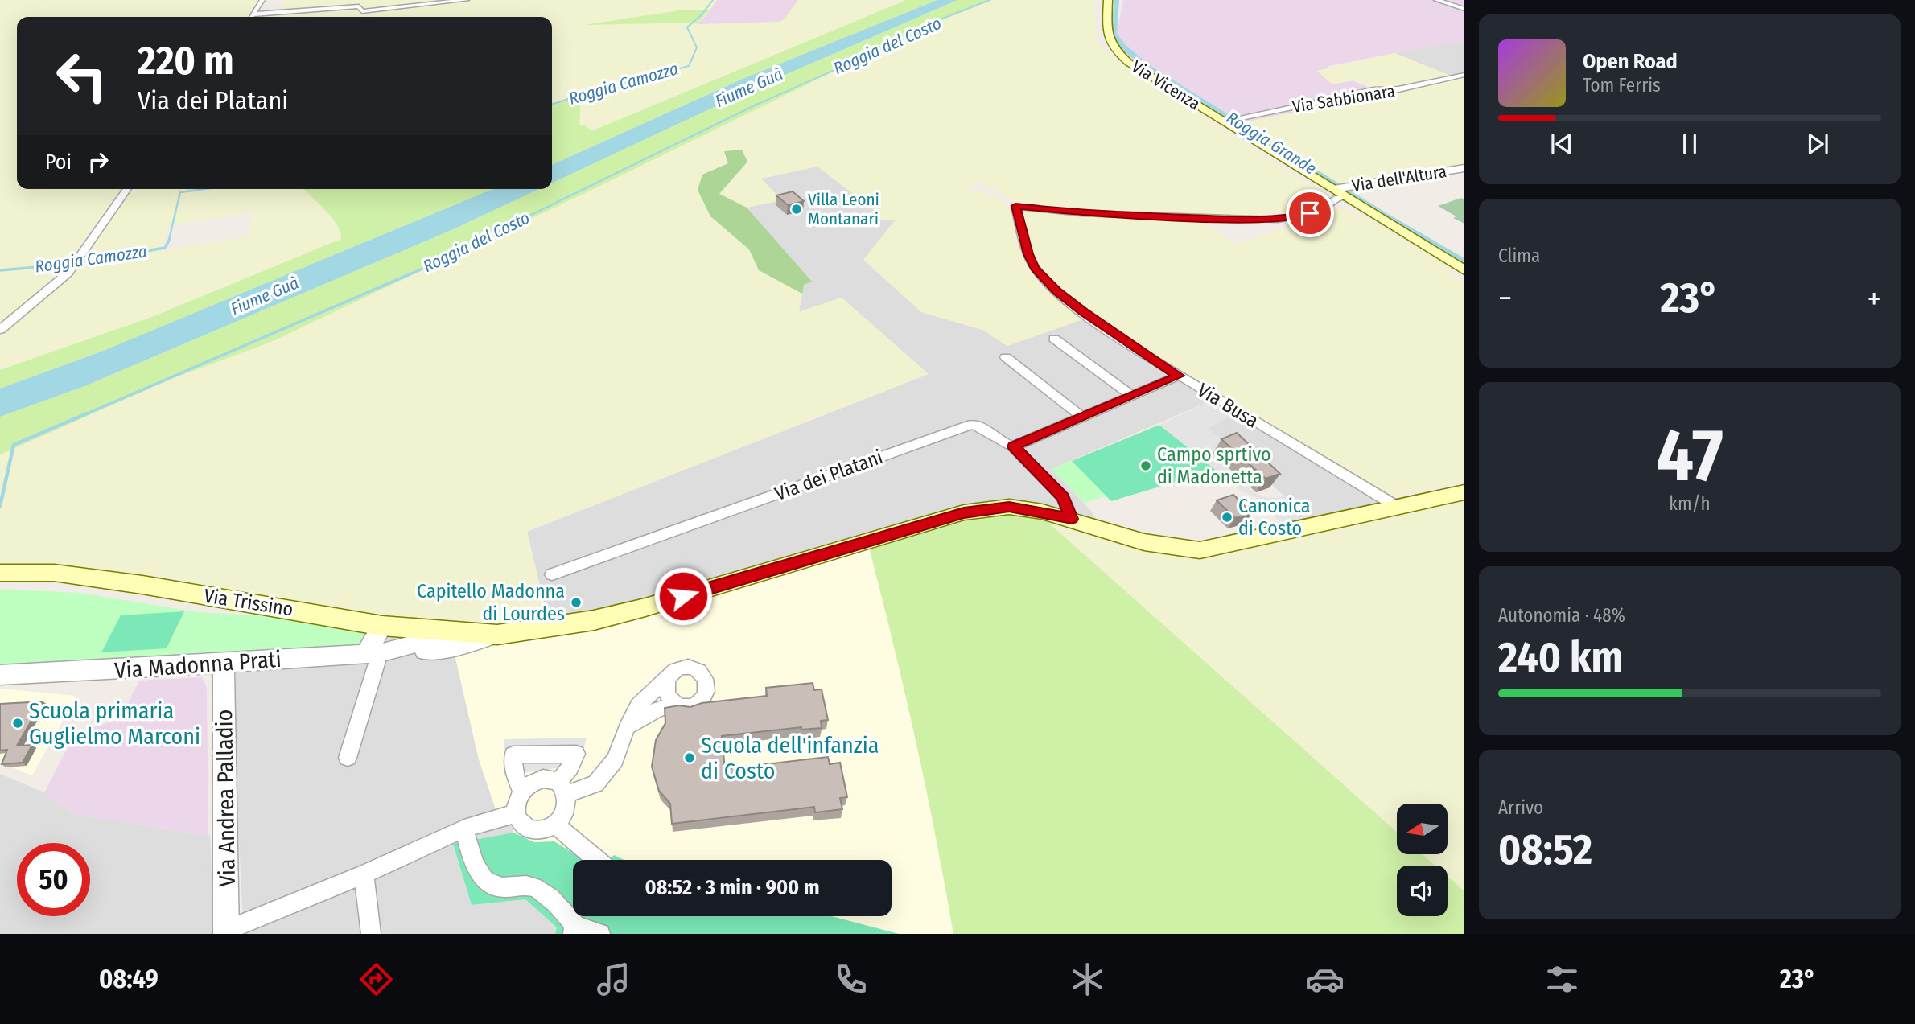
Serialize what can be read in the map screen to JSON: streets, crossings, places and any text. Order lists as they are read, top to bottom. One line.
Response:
{"streets":{"main road":["Via Vicenza","Via Trissino"],"street":["Via Sabbionara","Via dell'Altura","Via Busa","Via dei Platani","Via Madonna Prati","Via Andrea Palladio"]},"crossings":[["Via Vicenza","Via Sabbionara"],["Via Vicenza","Via dell'Altura"],["Via Vicenza","Via Busa"],["Via Busa","Via Trissino"],["Via dei Platani","Via Trissino"],["Via Madonna Prati","Via Andrea Palladio"]],"water":["Roggia del Costo","Roggia Camozza","Fiume Guà","Roggia Grande"],"places":["Villa Leoni Montanari","Campo sprtivo di Madonetta","Canonica di Costo","Capitello Madonna di Lourdes","Scuola primaria Guglielmo Marconi","Scuola dell'infanzia di Costo"],"north":"left","page":{"turn":["220 m","Via dei Platani"],"song":["Open Road","Tom Ferris"],"then":"Poi","tile":["Clima",["47","km/h"],["Autonomia · 48%","240 km"],["Arrivo","08:52"]],"heat":["−","23°","+"],"limit":"50","trip":"08:52 · 3 min · 900 m","tabs":["08:49","23°"]}}
